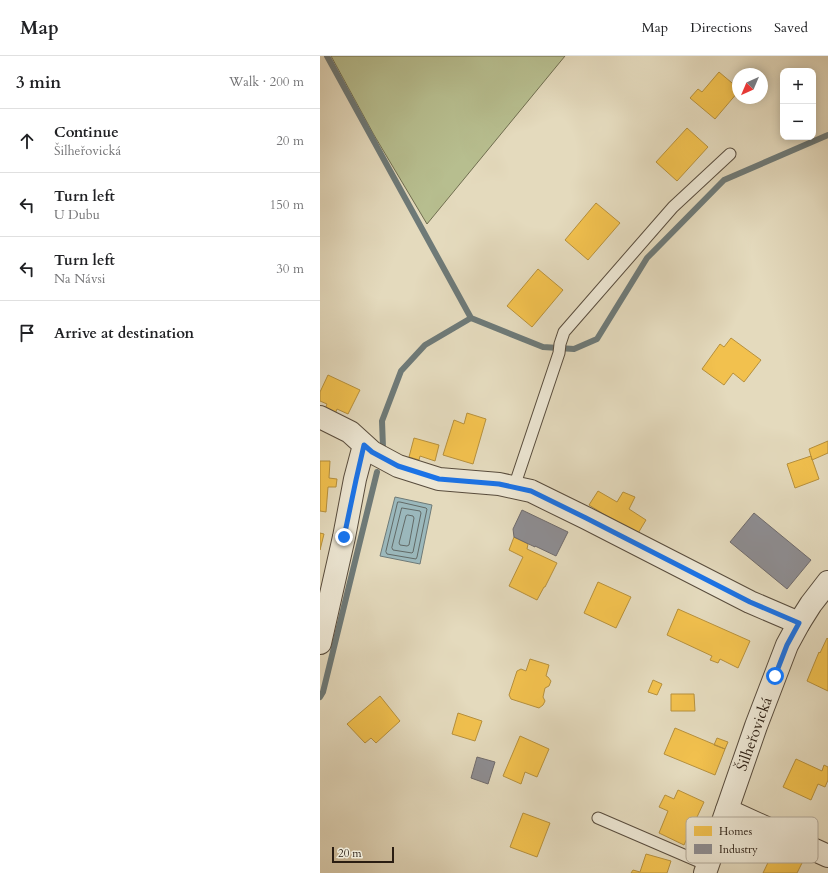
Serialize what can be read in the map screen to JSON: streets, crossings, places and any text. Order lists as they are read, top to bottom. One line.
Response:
{"streets":{"street":["Šilheřovická"]},"legend":["Homes","Industry"],"scale_bar":"20 m","north":"bottom left","page":{"header":"Map","nav":["Map","Directions","Saved"],"heading":["3 min","Walk · 200 m"],"map_buttons":["+","−"],"list":[["Continue","Šilheřovická","20 m"],["Turn left","U Dubu","150 m"],["Turn left","Na Návsi","30 m"],"Arrive at destination"],"scale":"20 m"}}
